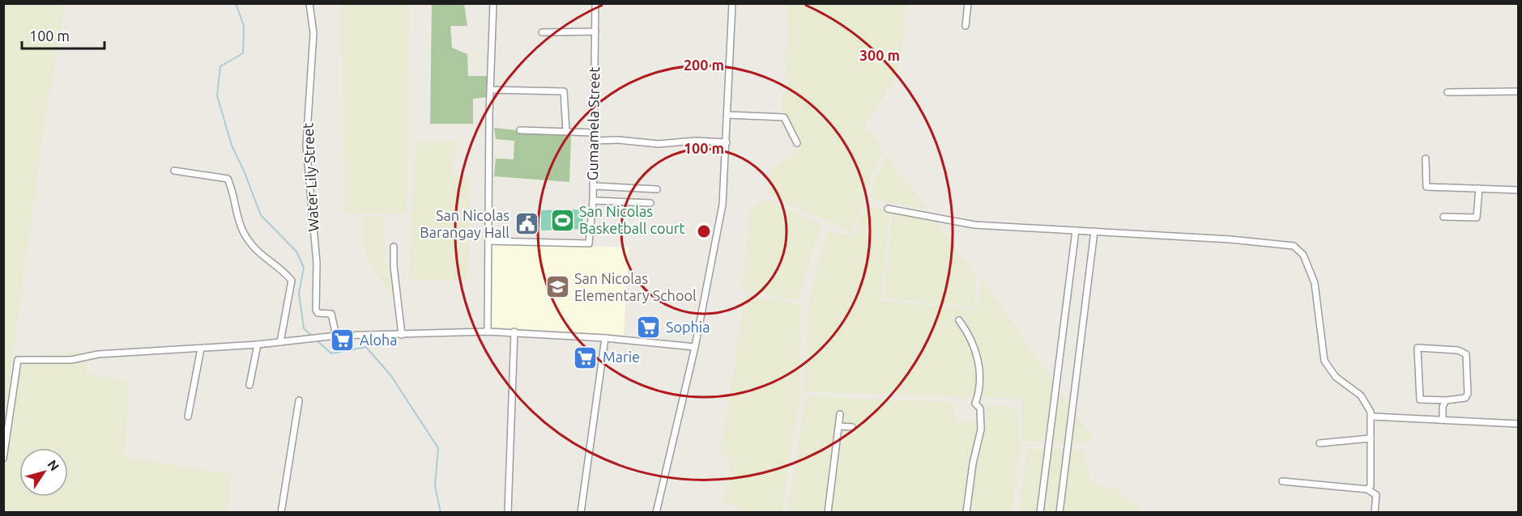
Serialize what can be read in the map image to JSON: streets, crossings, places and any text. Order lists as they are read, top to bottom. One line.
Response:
{"streets":{"street":["Gumamela Street","Water Lily Street"]},"places":{"sports":["San Nicolas Basketball court"],"public building":["San Nicolas Barangay Hall"],"school or university":["San Nicolas Elementary School"],"supermarket":["Sophia","Aloha","Marie"]},"scale_bar":"100 m","north":"top right","rings":["300 m","200 m","100 m"]}
